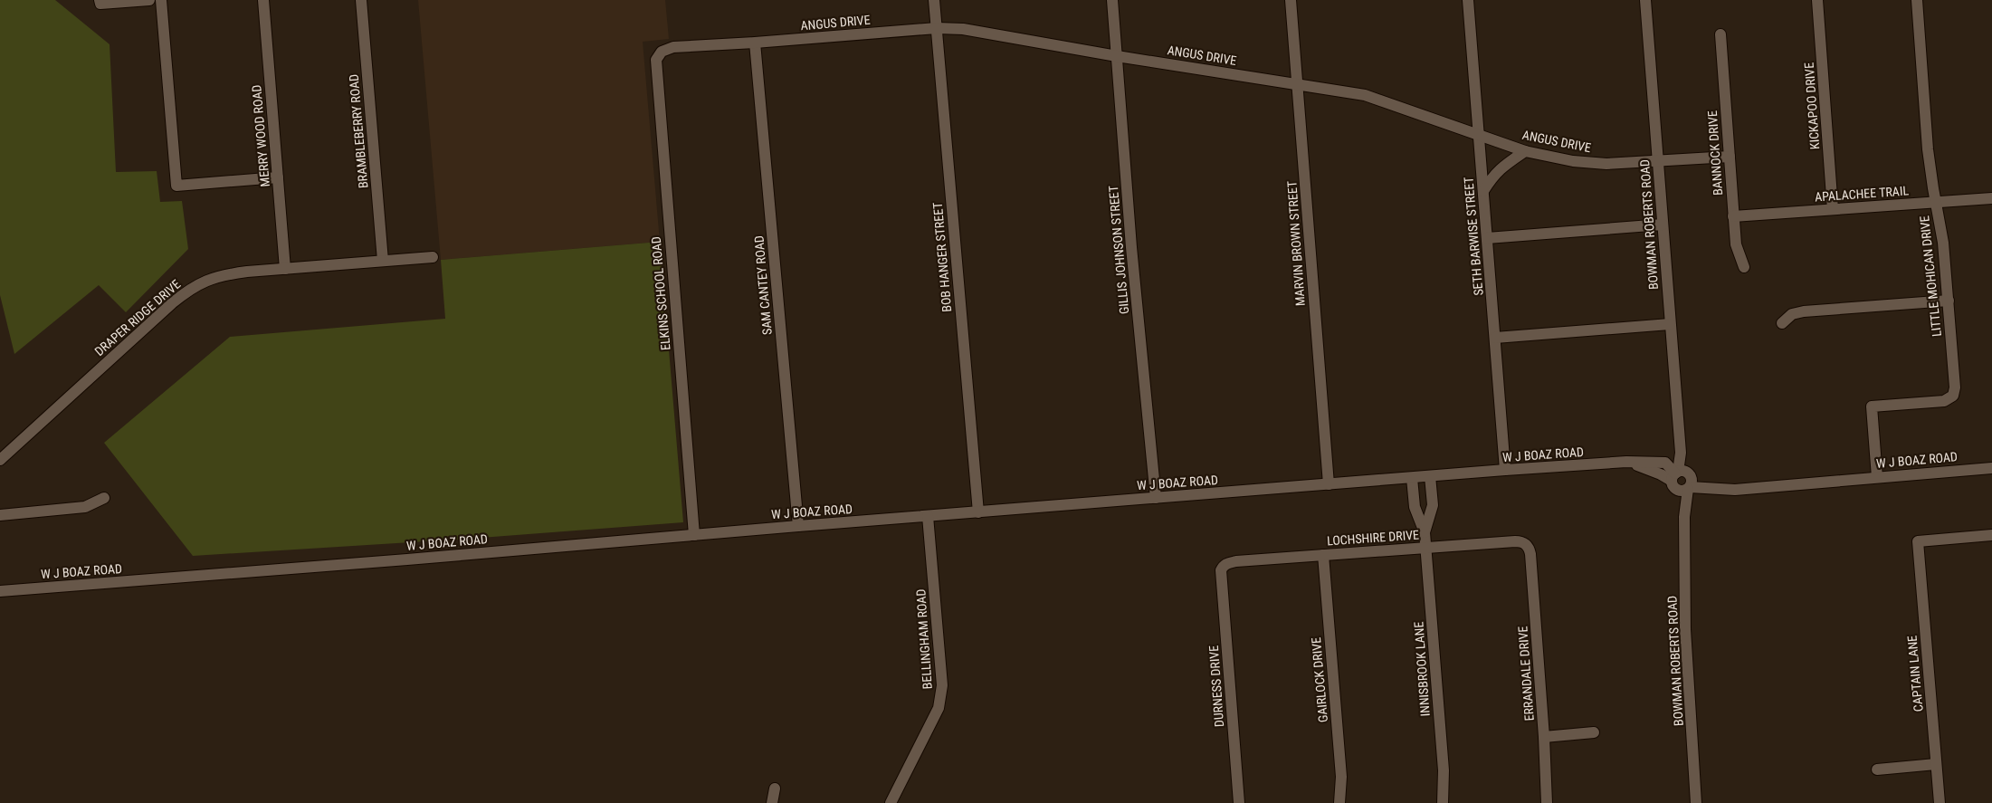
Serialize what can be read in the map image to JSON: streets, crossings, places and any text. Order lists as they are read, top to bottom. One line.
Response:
{"streets":{"street":["ANGUS DRIVE","KICKAPOO DRIVE","BRAMBLEBERRY ROAD","MERRY WOOD ROAD","BANNOCK DRIVE","APALACHEE TRAIL","BOWMAN ROBERTS ROAD","SETH BARWISE STREET","MARVIN BROWN STREET","GILLIS JOHNSON STREET","BOB HANGER STREET","LITTLE MOHICAN DRIVE","SAM CANTEY ROAD","ELKINS SCHOOL ROAD","DRAPER RIDGE DRIVE","W J BOAZ ROAD","LOCHSHIRE DRIVE","BELLINGHAM ROAD","INNISBROOK LANE","ERRANDALE DRIVE","CAPTAIN LANE","GAIRLOCK DRIVE","DURNESS DRIVE"]},"crossings":[["ANGUS DRIVE","BANNOCK DRIVE"],["ANGUS DRIVE","BOWMAN ROBERTS ROAD"],["ANGUS DRIVE","SETH BARWISE STREET"],["ANGUS DRIVE","MARVIN BROWN STREET"],["ANGUS DRIVE","GILLIS JOHNSON STREET"],["ANGUS DRIVE","BOB HANGER STREET"],["ANGUS DRIVE","SAM CANTEY ROAD"],["ANGUS DRIVE","ELKINS SCHOOL ROAD"],["KICKAPOO DRIVE","APALACHEE TRAIL"],["BRAMBLEBERRY ROAD","DRAPER RIDGE DRIVE"],["MERRY WOOD ROAD","DRAPER RIDGE DRIVE"],["BANNOCK DRIVE","APALACHEE TRAIL"],["APALACHEE TRAIL","LITTLE MOHICAN DRIVE"],["BOWMAN ROBERTS ROAD","W J BOAZ ROAD"],["SETH BARWISE STREET","W J BOAZ ROAD"],["MARVIN BROWN STREET","W J BOAZ ROAD"],["GILLIS JOHNSON STREET","W J BOAZ ROAD"],["BOB HANGER STREET","W J BOAZ ROAD"],["LITTLE MOHICAN DRIVE","W J BOAZ ROAD"],["SAM CANTEY ROAD","W J BOAZ ROAD"],["ELKINS SCHOOL ROAD","W J BOAZ ROAD"],["W J BOAZ ROAD","BELLINGHAM ROAD"],["W J BOAZ ROAD","INNISBROOK LANE"],["LOCHSHIRE DRIVE","INNISBROOK LANE"],["LOCHSHIRE DRIVE","ERRANDALE DRIVE"],["LOCHSHIRE DRIVE","GAIRLOCK DRIVE"],["LOCHSHIRE DRIVE","DURNESS DRIVE"]]}
